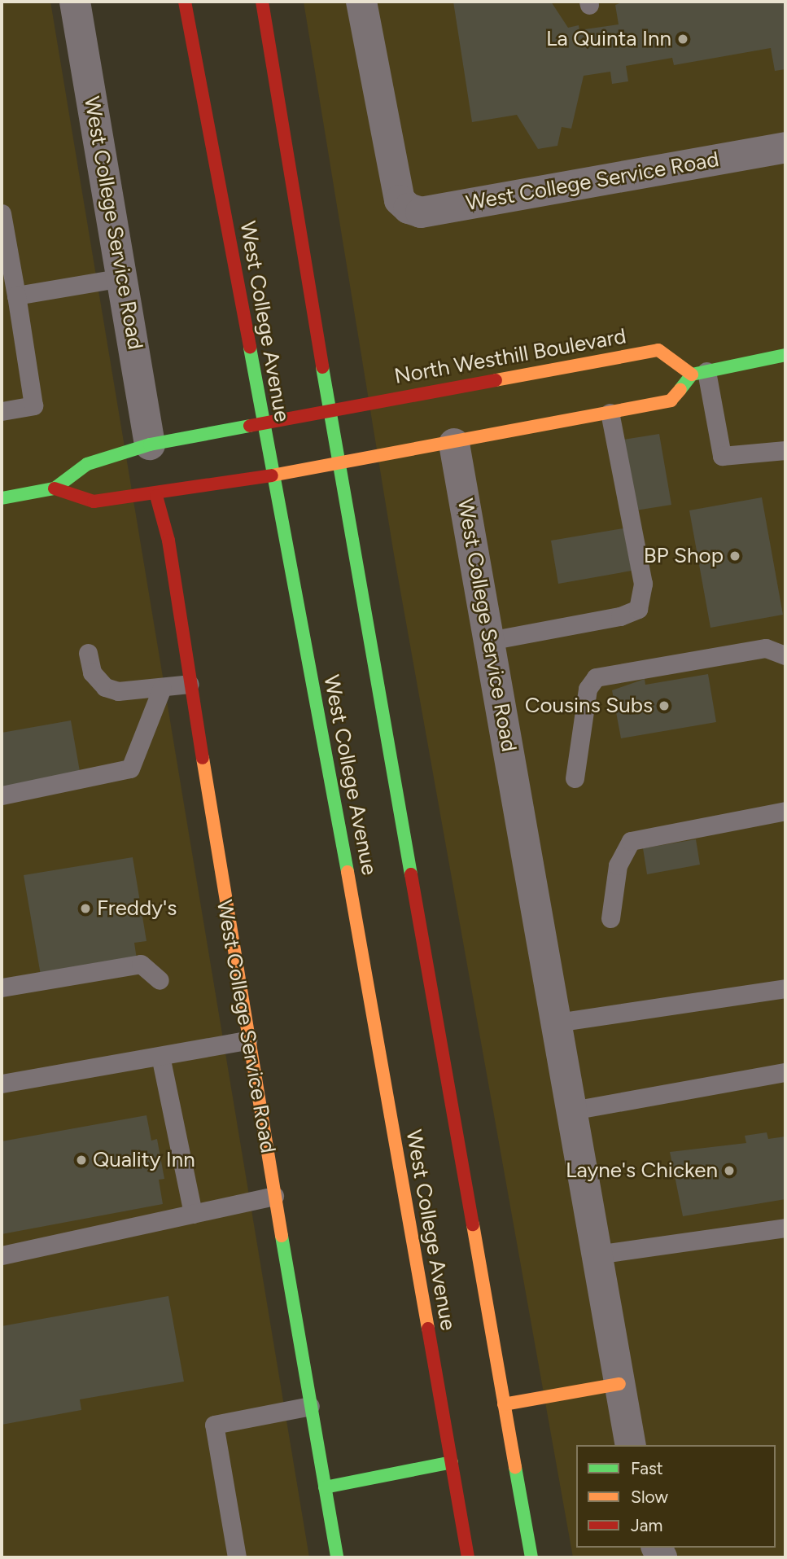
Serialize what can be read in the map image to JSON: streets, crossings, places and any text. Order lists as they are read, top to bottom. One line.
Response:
{"streets":{"main road":["West College Service Road","West College Avenue","North Westhill Boulevard"]},"crossings":[["West College Service Road","North Westhill Boulevard"],["West College Avenue","North Westhill Boulevard"]],"places":["La Quinta Inn","BP Shop","Cousins Subs","Freddy's","Quality Inn","Layne's Chicken"],"legend":["Fast","Slow","Jam"]}
